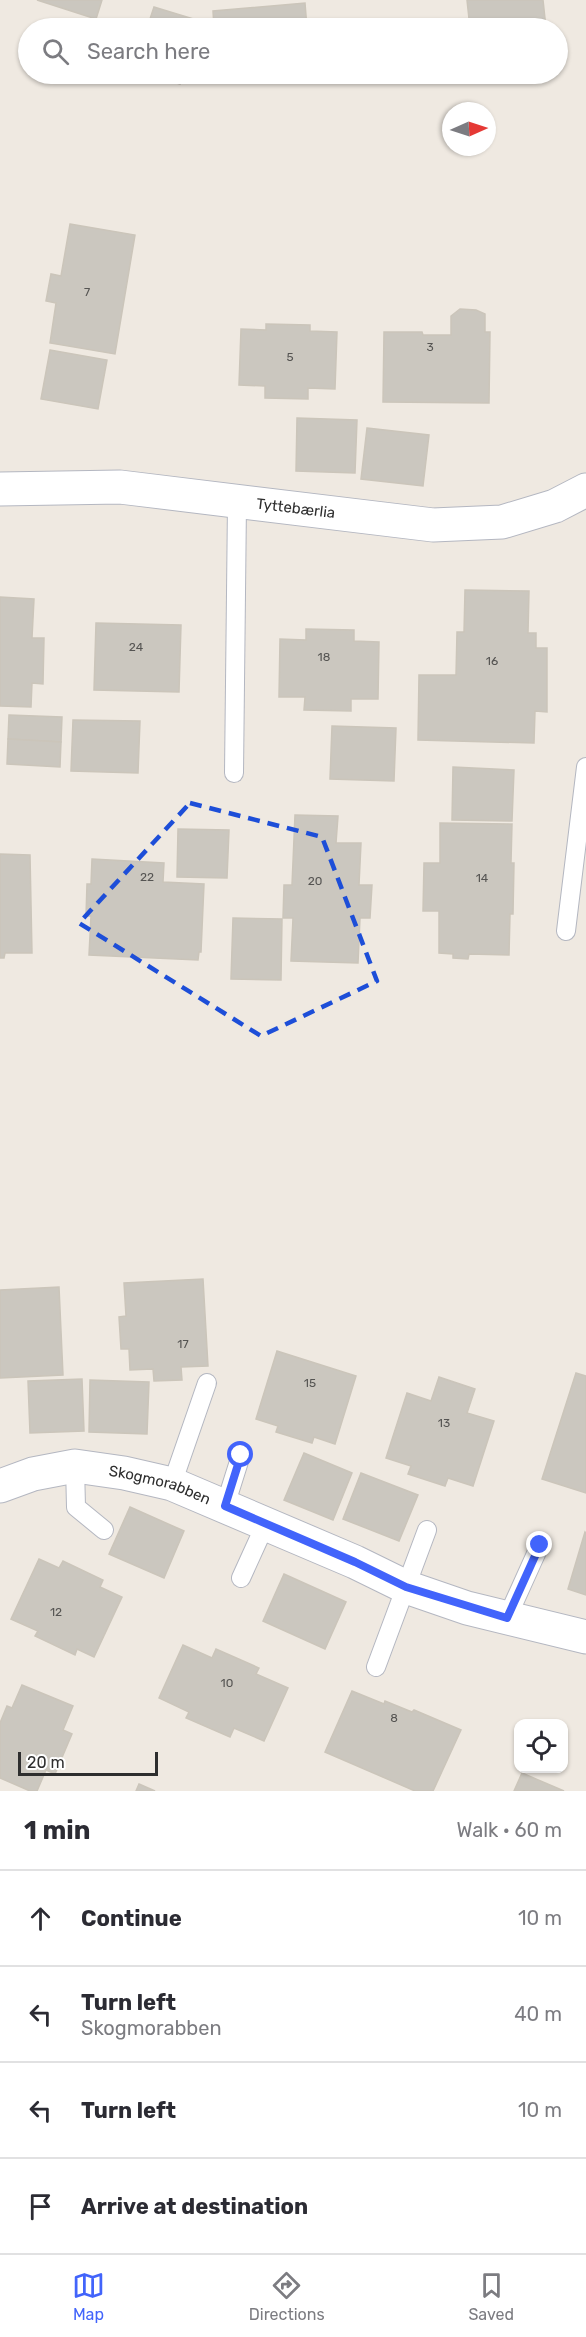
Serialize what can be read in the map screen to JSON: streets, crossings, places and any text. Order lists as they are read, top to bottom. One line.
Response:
{"streets":{"street":["Tyttebærlia","Skogmorabben"]},"house_numbers":["7","3","5","24","18","16","22","14","20","17","15","13","12","10","8"],"scale_bar":"20 m","north":"right","page":{"search":"Search here","scale":"20 m","heading":["1 min","Walk · 60 m"],"list":[["Continue","10 m"],["Turn left","Skogmorabben","40 m"],["Turn left","10 m"],"Arrive at destination"],"nav":["Map","Directions","Saved"]}}
